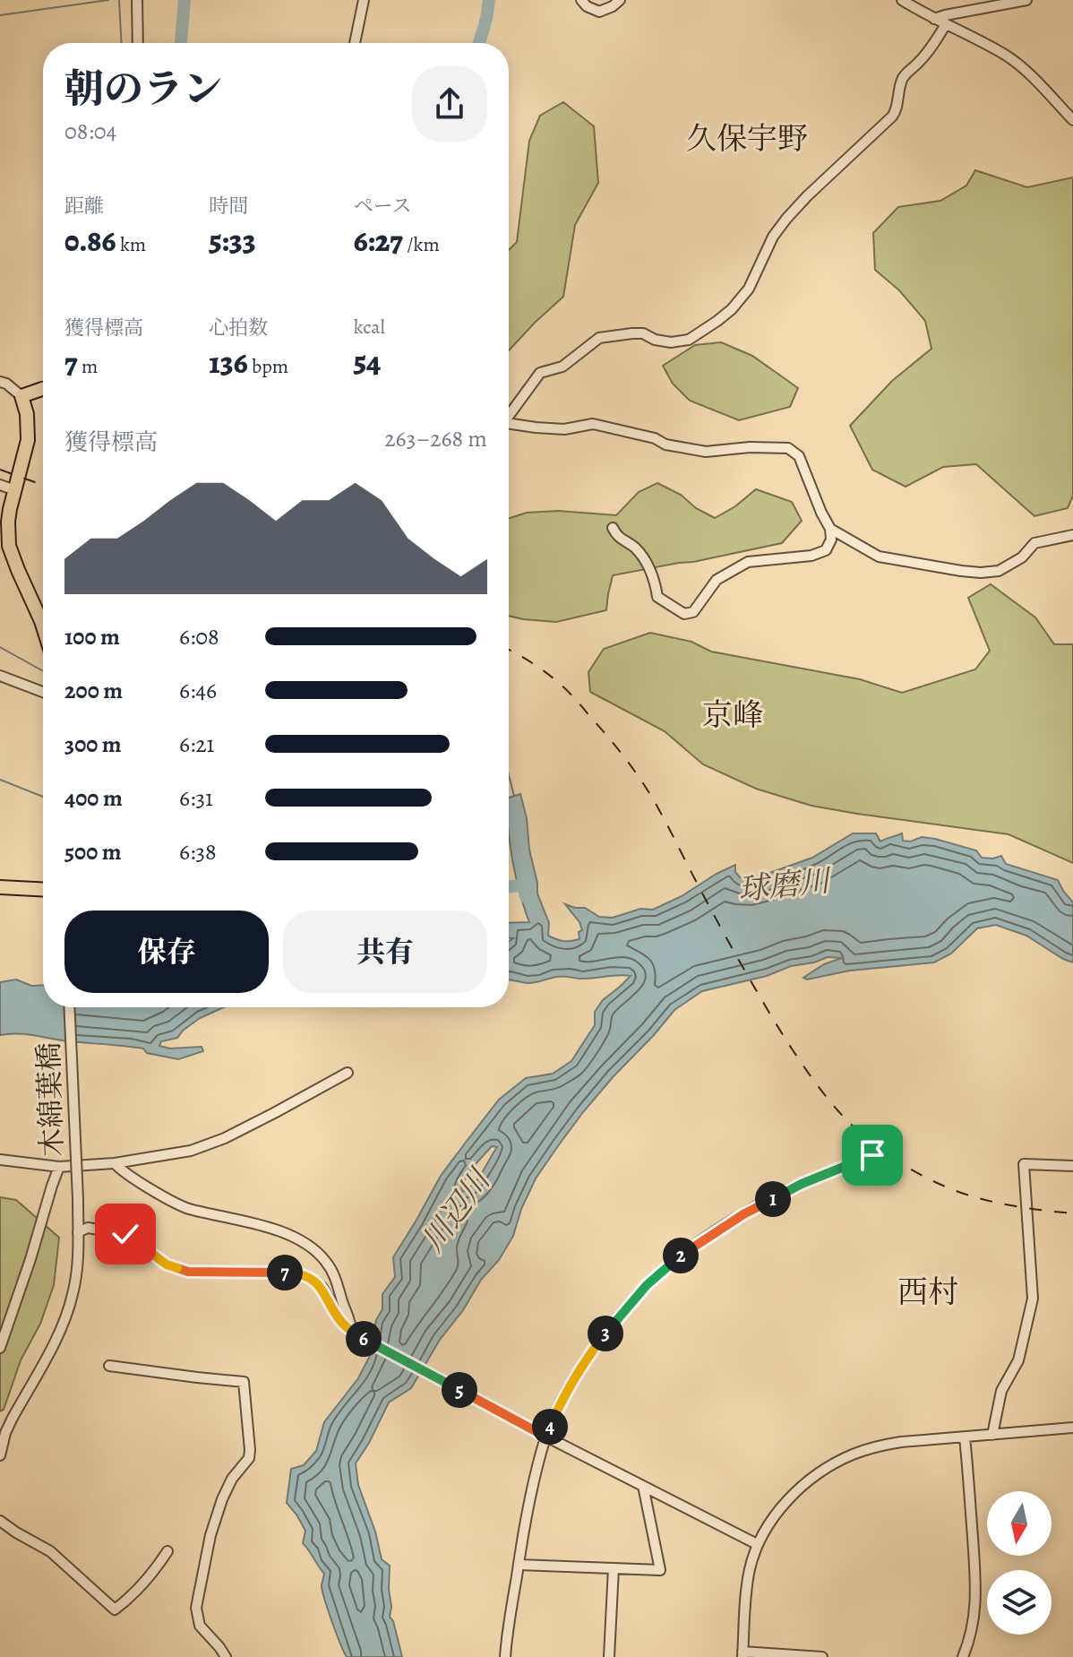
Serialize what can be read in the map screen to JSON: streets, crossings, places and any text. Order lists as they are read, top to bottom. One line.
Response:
{"streets":{"street":["木綿葉橋"]},"districts":["久保宇野","京峰","西村"],"water":["球磨川","川辺川"],"north":"bottom","page":{"heading":["朝のラン","08:04"],"stats":[["距離","0.86 km"],["時間","5:33"],["ペース","6:27 /km"],["獲得標高","7 m"],["心拍数","136 bpm"],["kcal","54"]],"chart":["獲得標高","263–268 m"],"list":[{"name":"100 m","note":"6:08"},{"name":"200 m","note":"6:46"},{"name":"300 m","note":"6:21"},{"name":"400 m","note":"6:31"},{"name":"500 m","note":"6:38"}],"buttons":["保存","共有"],"pins":["1","2","7","3","6","5","4"]}}
